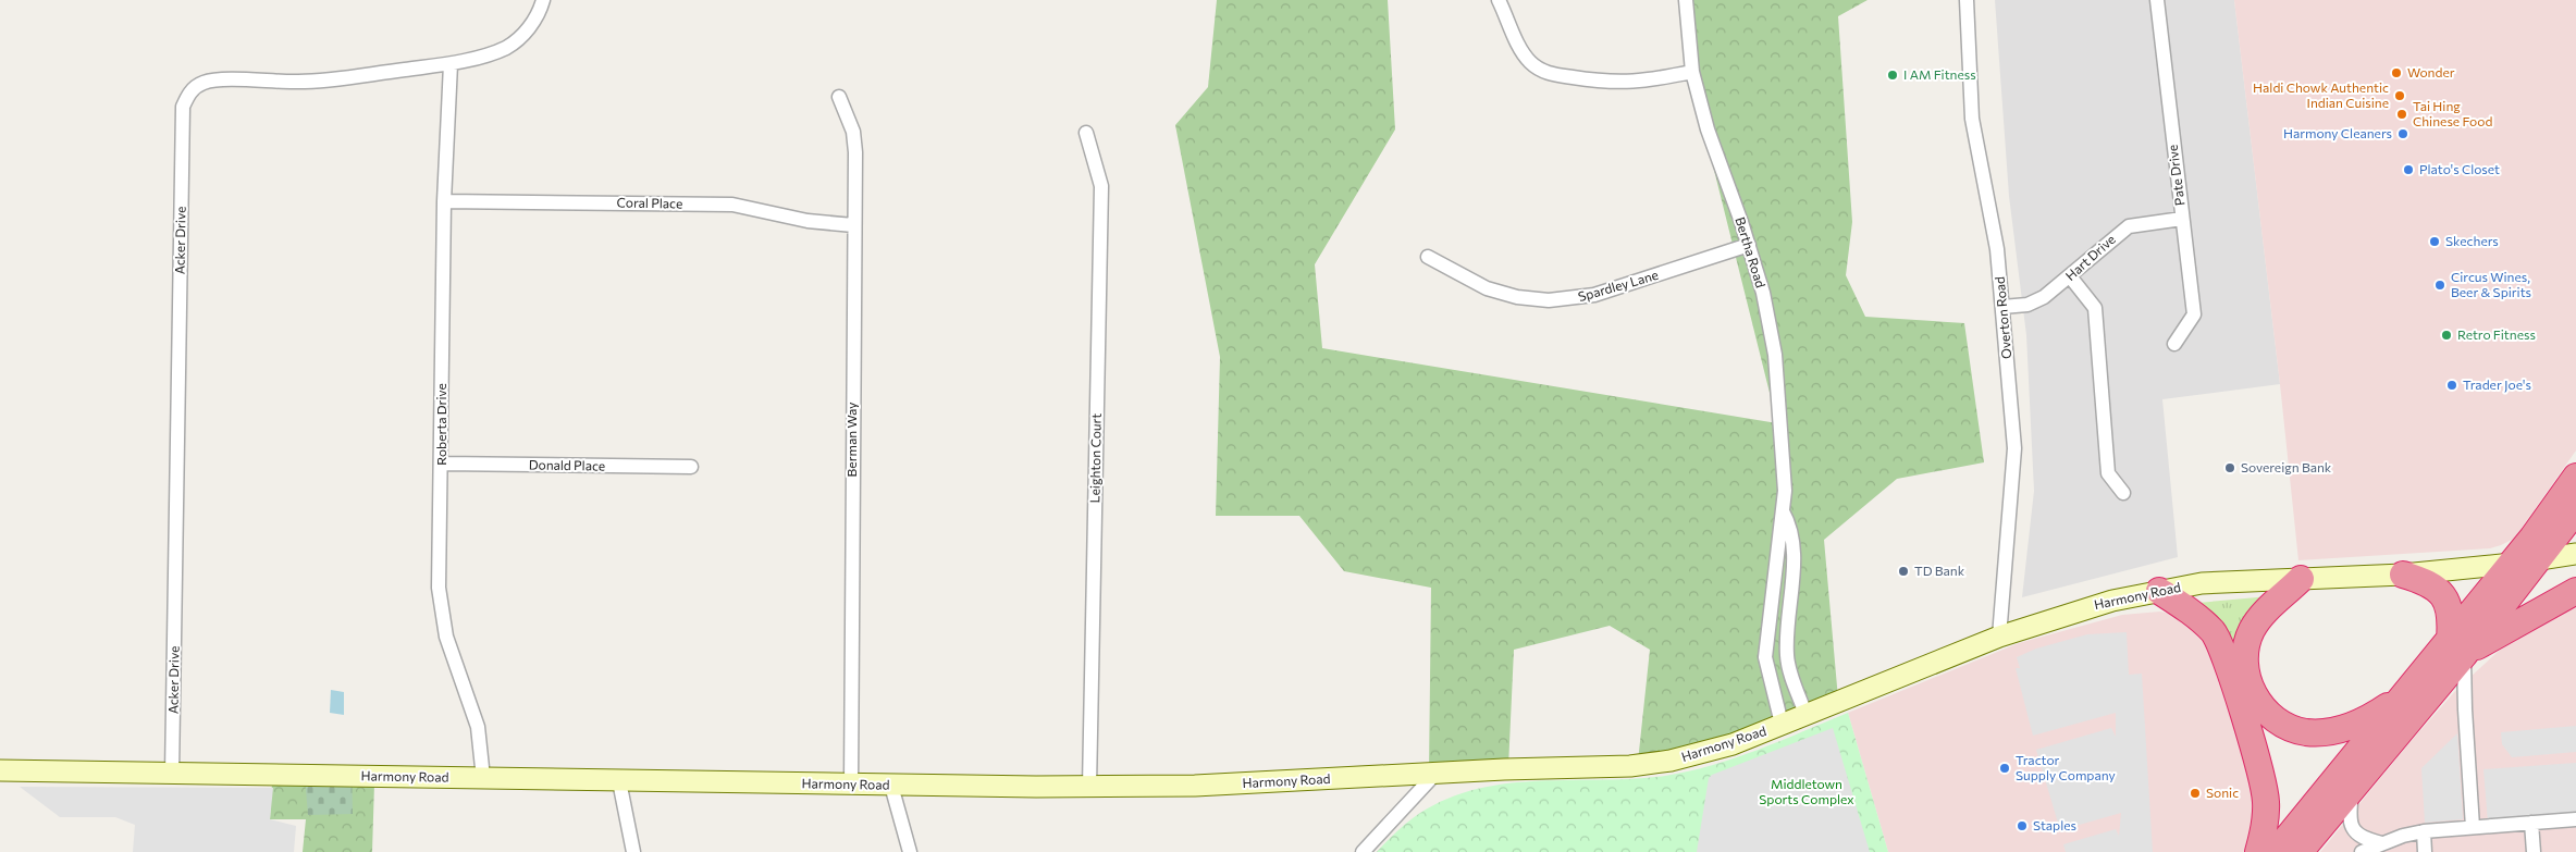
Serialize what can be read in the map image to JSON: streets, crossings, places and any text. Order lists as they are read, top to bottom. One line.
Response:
{"streets":{"street":["Pate Drive","Coral Place","Acker Drive","Bertha Road","Hart Drive","Spardley Lane","Overton Road","Roberta Drive","Berman Way","Leighton Court","Donald Place","Harmony Road"]},"crossings":[["Pate Drive","Hart Drive"],["Coral Place","Roberta Drive"],["Coral Place","Berman Way"],["Acker Drive","Roberta Drive"],["Acker Drive","Harmony Road"],["Bertha Road","Spardley Lane"],["Bertha Road","Harmony Road"],["Hart Drive","Overton Road"],["Overton Road","Harmony Road"],["Roberta Drive","Donald Place"],["Roberta Drive","Harmony Road"],["Berman Way","Harmony Road"],["Leighton Court","Harmony Road"]],"parks":["Middletown Sports Complex"],"places":["Wonder","I AM Fitness","Haldi Chowk Authentic Indian Cuisine","Tai Hing Chinese Food","Harmony Cleaners","Plato's Closet","Skechers","Circus Wines, Beer & Spirits","Retro Fitness","Trader Joe's","Sovereign Bank","TD Bank","Tractor Supply Company","Sonic","Staples"]}
